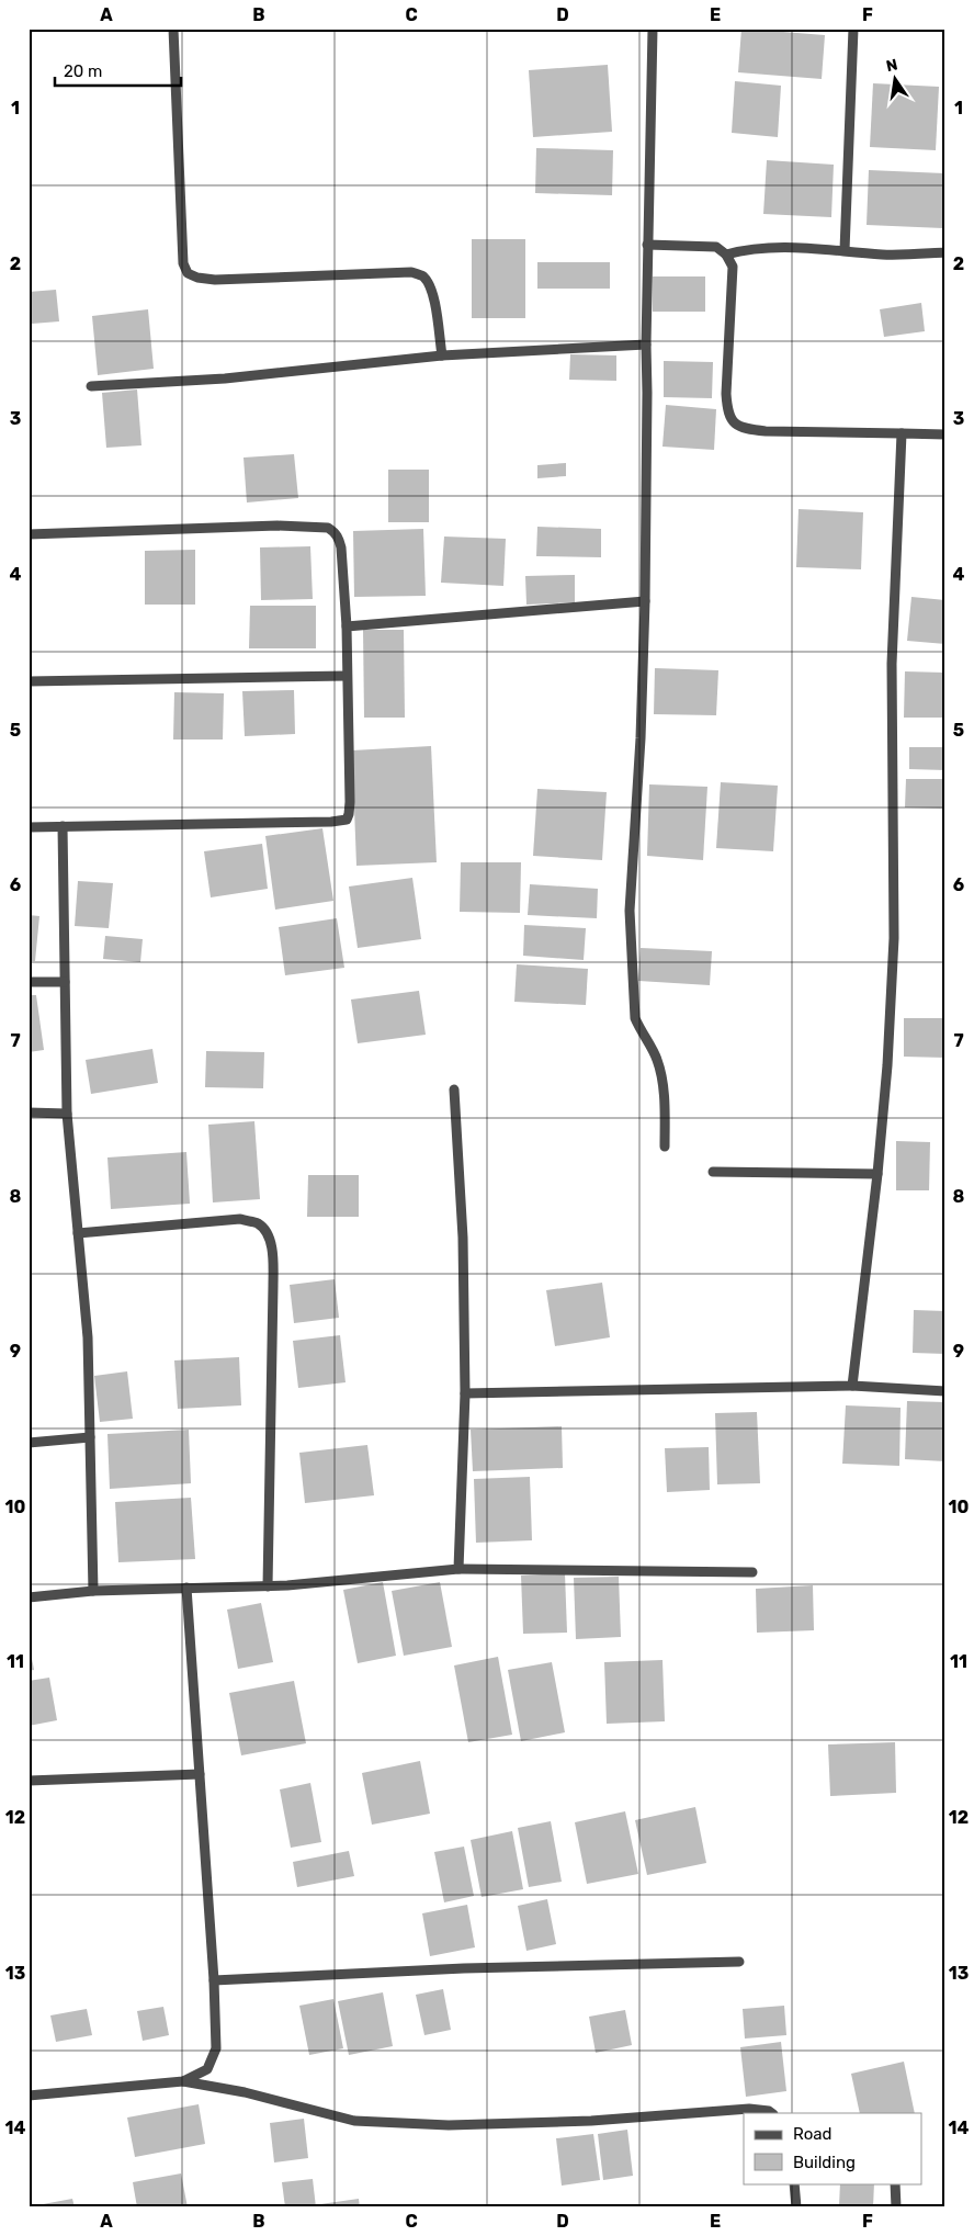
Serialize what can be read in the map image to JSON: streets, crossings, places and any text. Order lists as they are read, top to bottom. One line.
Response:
{"legend":["Road","Building"],"scale_bar":"20 m","north":"top","grid":{"columns":["A","B","C","D","E","F"],"rows":["1","2","3","4","5","6","7","8","9","10","11","12","13","14"]}}
